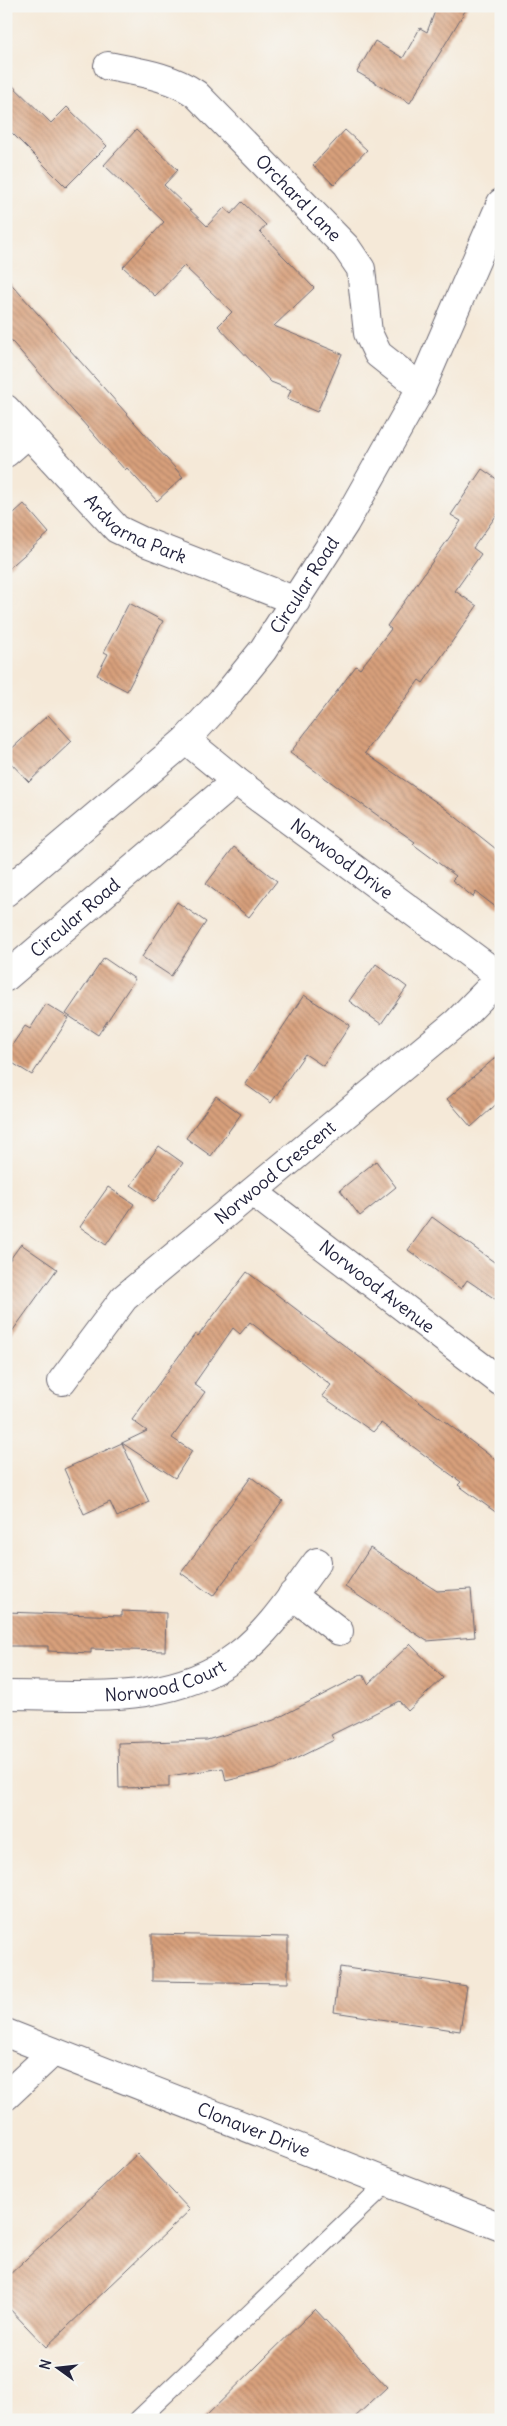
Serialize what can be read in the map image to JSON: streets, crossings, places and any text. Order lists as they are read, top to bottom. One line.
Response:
{"streets":{"street":["Orchard Lane","Ardvarna Park","Circular Road","Norwood Drive","Norwood Crescent","Norwood Avenue","Norwood Court","Clonaver Drive"]},"crossings":[["Orchard Lane","Circular Road"],["Ardvarna Park","Circular Road"],["Circular Road","Norwood Drive"],["Norwood Drive","Norwood Crescent"],["Norwood Crescent","Norwood Avenue"]],"north":"left"}
